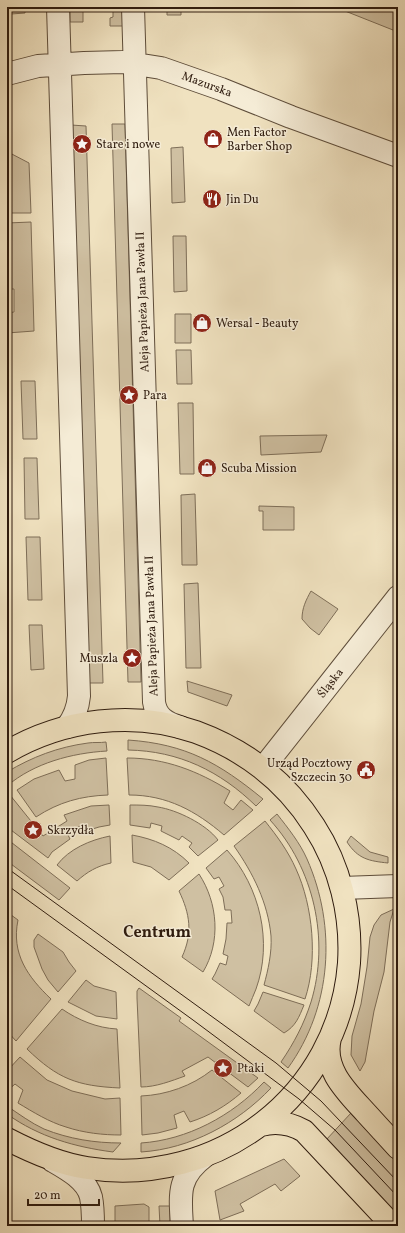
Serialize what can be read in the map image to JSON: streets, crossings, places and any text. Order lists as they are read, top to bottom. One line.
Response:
{"streets":{"street":["Mazurska","Aleja Papieża Jana Pawła II","Śląska"]},"crossings":[["Mazurska","Aleja Papieża Jana Pawła II"]],"districts":["Centrum"],"places":{"shop":["Men Factor Barber Shop","Wersal - Beauty","Scuba Mission"],"place":["Stare i nowe","Para","Muszla","Skrzydła","Ptaki"],"restaurant":["Jin Du"],"public building":["Urząd Pocztowy Szczecin 30"]},"scale_bar":"20 m"}
